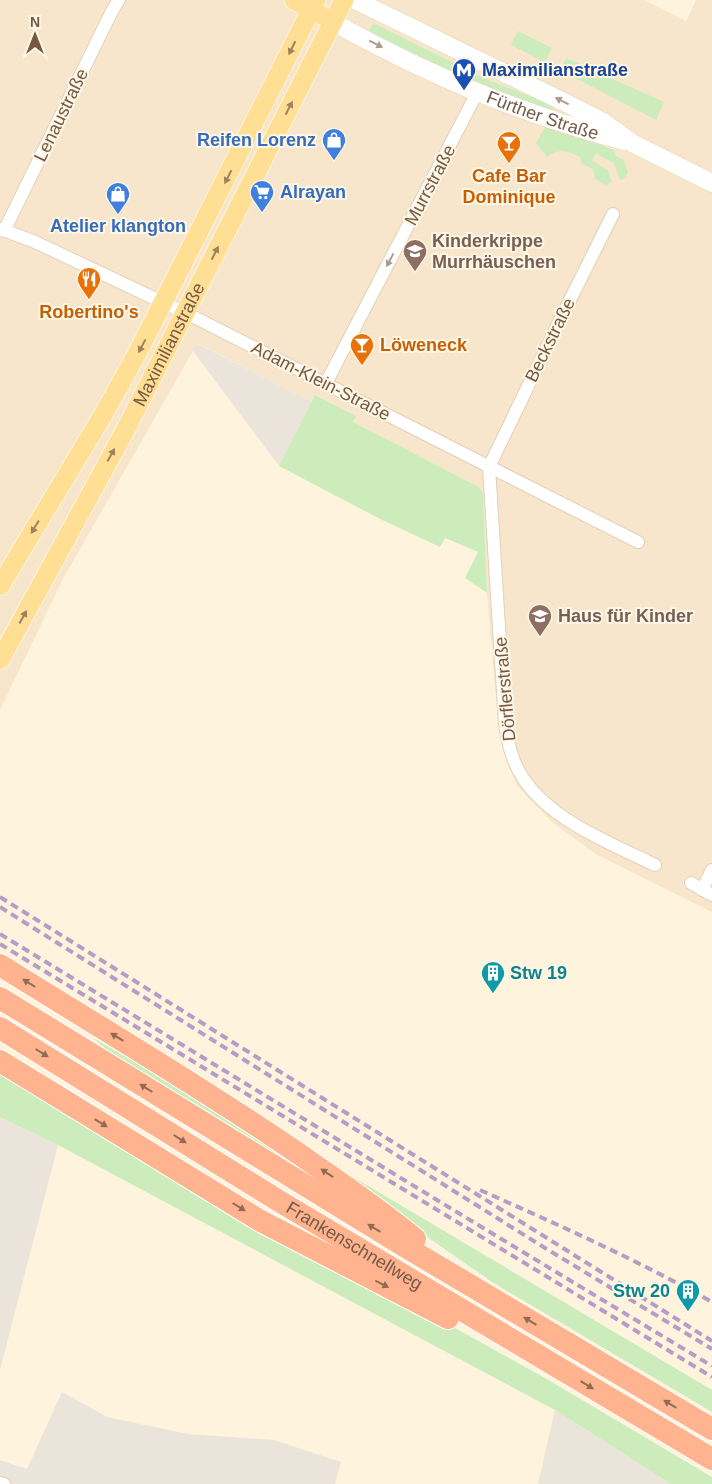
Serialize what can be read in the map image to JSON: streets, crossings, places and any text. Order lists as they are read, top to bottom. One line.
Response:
{"streets":{"highway":["Frankenschnellweg"],"main road":["Fürther Straße","Maximilianstraße"],"street":["Lenaustraße","Murrstraße","Beckstraße","Adam-Klein-Straße","Dörflerstraße"]},"crossings":[["Lenaustraße","Adam-Klein-Straße"],["Fürther Straße","Murrstraße"],["Fürther Straße","Maximilianstraße"],["Murrstraße","Adam-Klein-Straße"],["Beckstraße","Adam-Klein-Straße"],["Beckstraße","Dörflerstraße"],["Maximilianstraße","Adam-Klein-Straße"],["Adam-Klein-Straße","Dörflerstraße"]],"one_way":["Murrstraße"],"places":{"metro station":["Maximilianstraße"],"shop":["Reifen Lorenz","Atelier klangton"],"bar":["Cafe Bar Dominique","Löweneck"],"supermarket":["Alrayan"],"school or university":["Kinderkrippe Murrhäuschen","Haus für Kinder"],"restaurant":["Robertino's"],"building":["Stw 19","Stw 20"]},"north":"top"}
